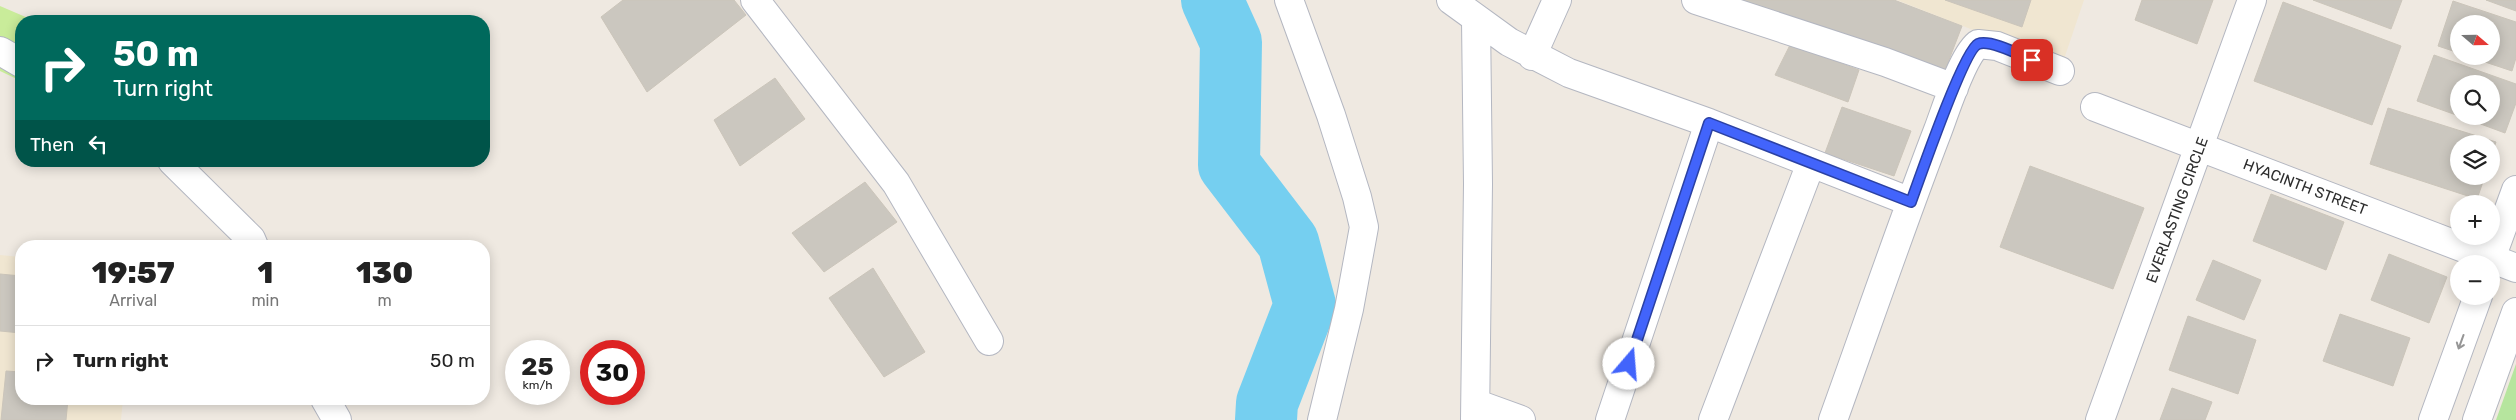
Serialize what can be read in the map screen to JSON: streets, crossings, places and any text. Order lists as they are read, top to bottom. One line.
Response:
{"streets":{"street":["HYACINTH STREET","EVERLASTING CIRCLE"]},"crossings":[["HYACINTH STREET","EVERLASTING CIRCLE"]],"north":"right","page":{"map_buttons":["+","−"],"turn":["50 m","Turn right"],"then":"Then","eta":["19:57","Arrival","1","min","130","m"],"list":[{"name":"Turn right","value":"50 m"}],"speed":"25 km/h","limit":"30"}}
